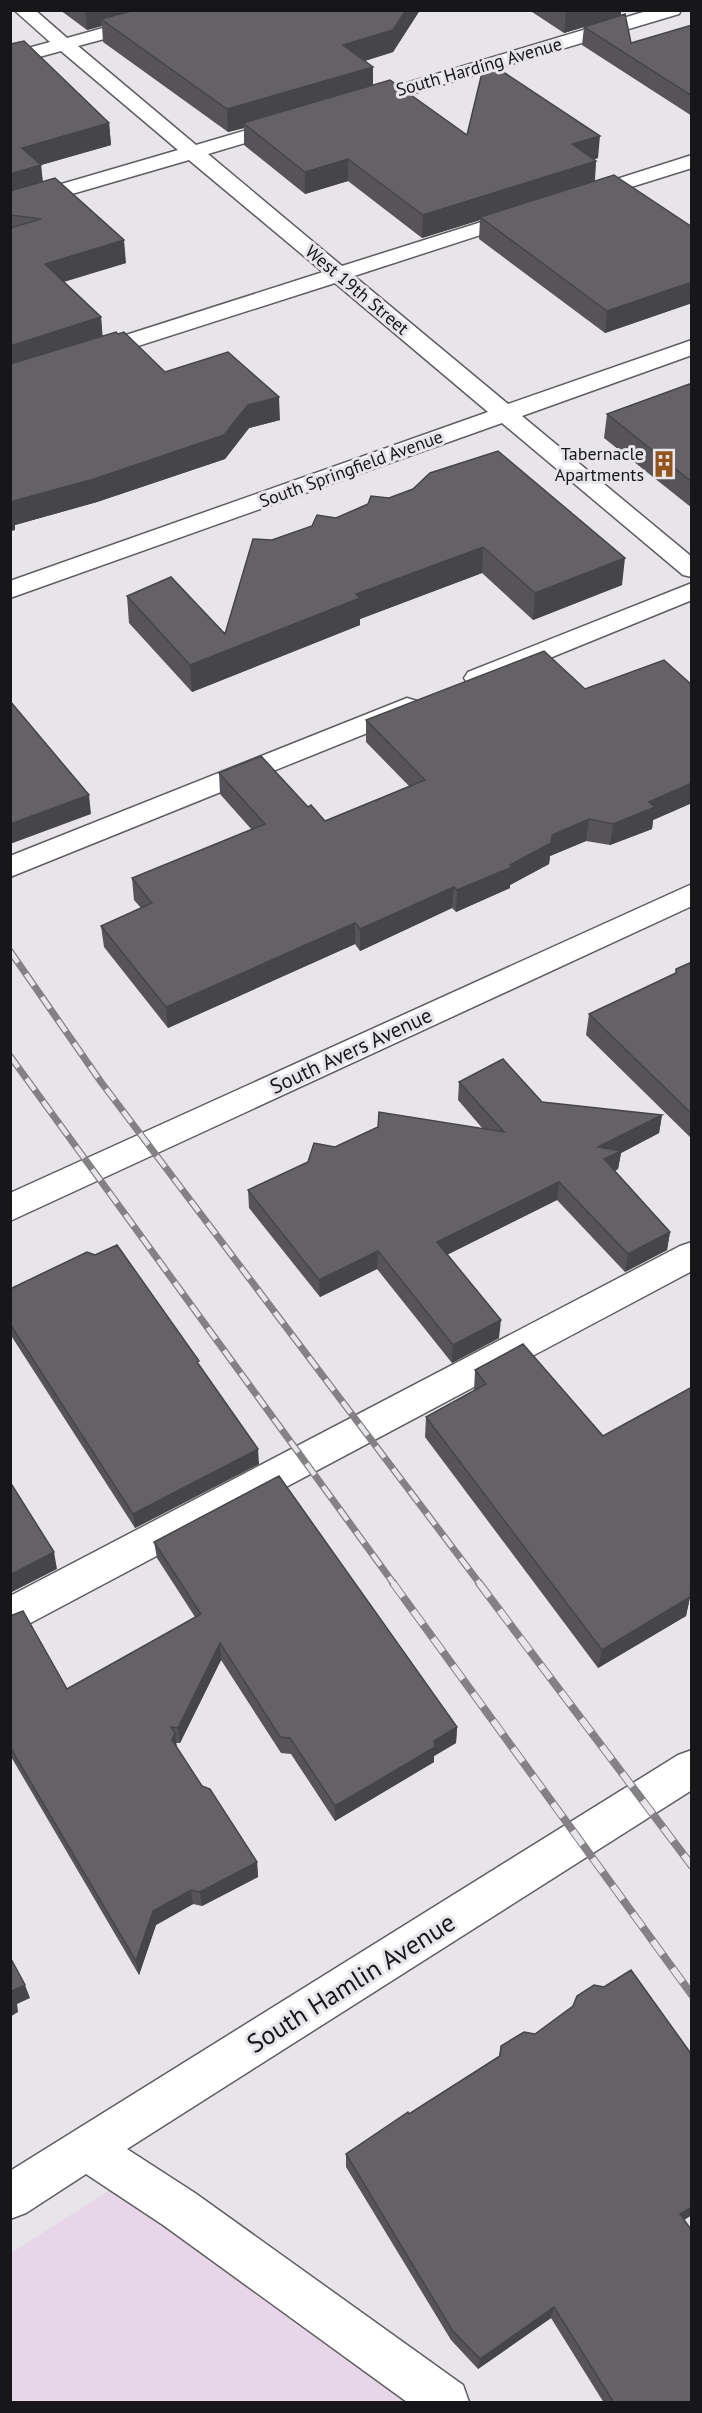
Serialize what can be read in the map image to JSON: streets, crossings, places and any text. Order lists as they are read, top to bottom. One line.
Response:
{"streets":{"street":["South Harding Avenue","West 19th Street","South Springfield Avenue","South Avers Avenue","South Hamlin Avenue"]},"crossings":[["West 19th Street","South Springfield Avenue"]],"places":{"building":["Tabernacle Apartments"]}}
